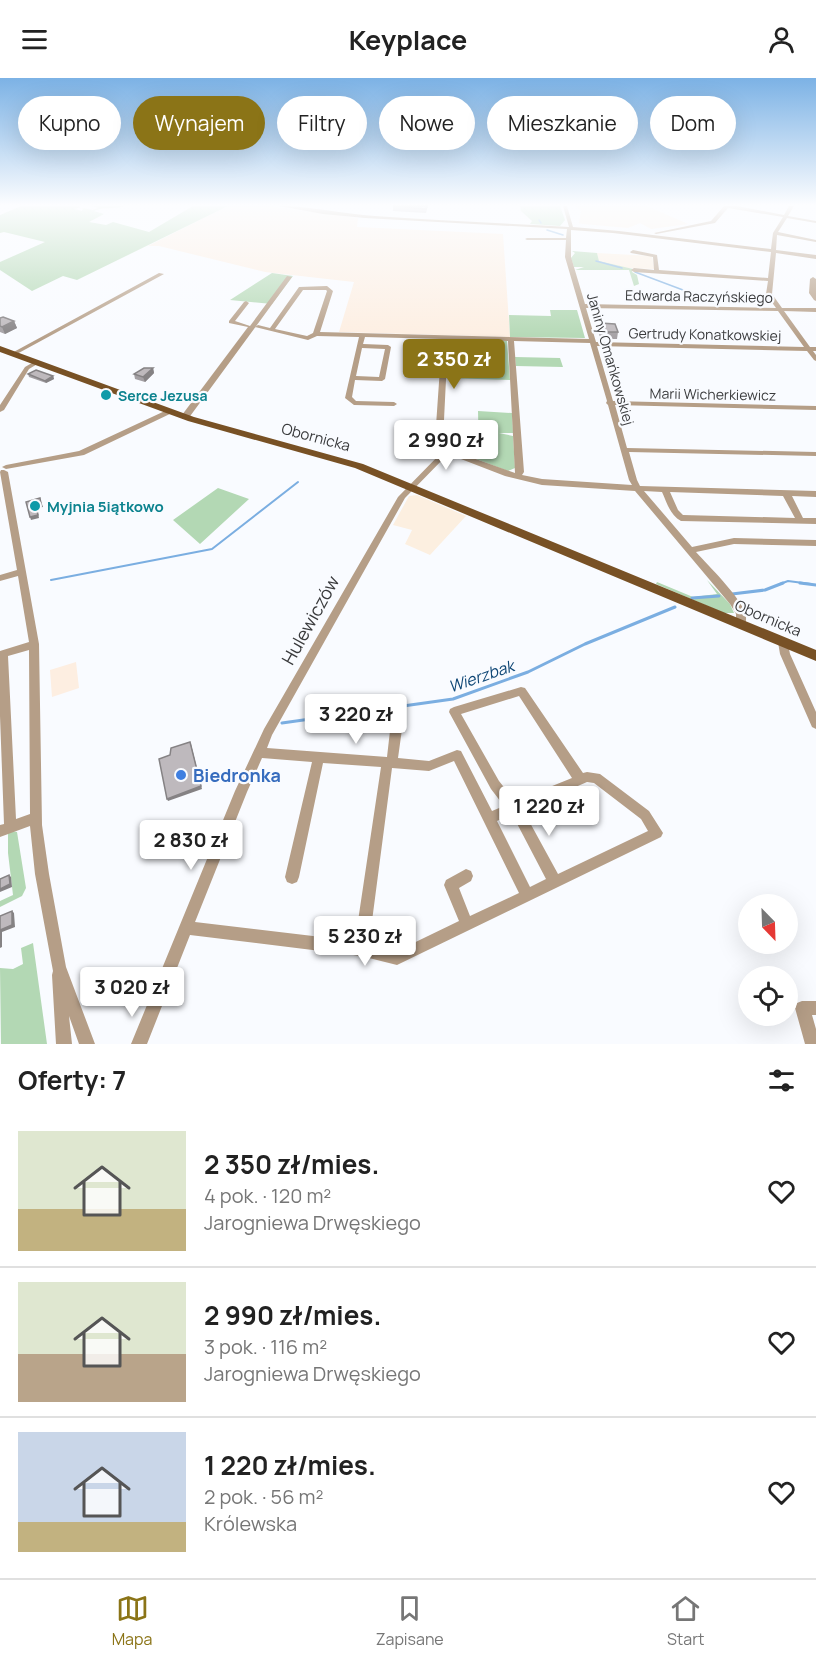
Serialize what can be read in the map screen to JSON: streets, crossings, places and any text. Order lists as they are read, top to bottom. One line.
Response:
{"streets":{"main road":["Obornicka"],"street":["Edwarda Raczyńskiego","Gertrudy Konatkowskiej","Janiny Omańkowskiej","Marii Wicherkiewicz","Hulewiczów"]},"crossings":[["Edwarda Raczyńskiego","Janiny Omańkowskiej"],["Gertrudy Konatkowskiej","Janiny Omańkowskiej"],["Janiny Omańkowskiej","Marii Wicherkiewicz"],["Janiny Omańkowskiej","Obornicka"],["Obornicka","Hulewiczów"]],"water":["Wierzbak"],"places":["Serce Jezusa","Myjnia 5iątkowo","Biedronka"],"north":"bottom right","page":{"header":"Keyplace","chip":["Kupno","Wynajem","Filtry","Nowe","Mieszkanie","Dom"],"price":["2 350 zł","2 990 zł","3 220 zł","1 220 zł","2 830 zł","5 230 zł","3 020 zł"],"heading":"Oferty: 7","list":[{"name":"2 350 zł/mies.","note":"4 pok. · 120 m² · Jarogniewa Drwęskiego"},{"name":"2 990 zł/mies.","note":"3 pok. · 116 m² · Jarogniewa Drwęskiego"},{"name":"1 220 zł/mies.","note":"2 pok. · 56 m² · Królewska"}],"tabs":["Mapa","Zapisane","Start"]}}
